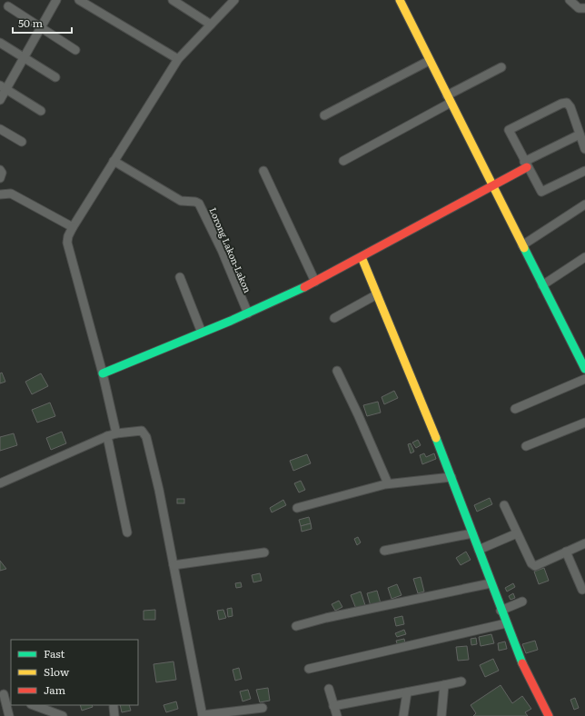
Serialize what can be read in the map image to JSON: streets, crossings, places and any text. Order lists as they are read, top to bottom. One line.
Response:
{"streets":{"street":["Lorong Lakon-Lakon"]},"legend":["Fast","Slow","Jam"],"scale_bar":"50 m"}
